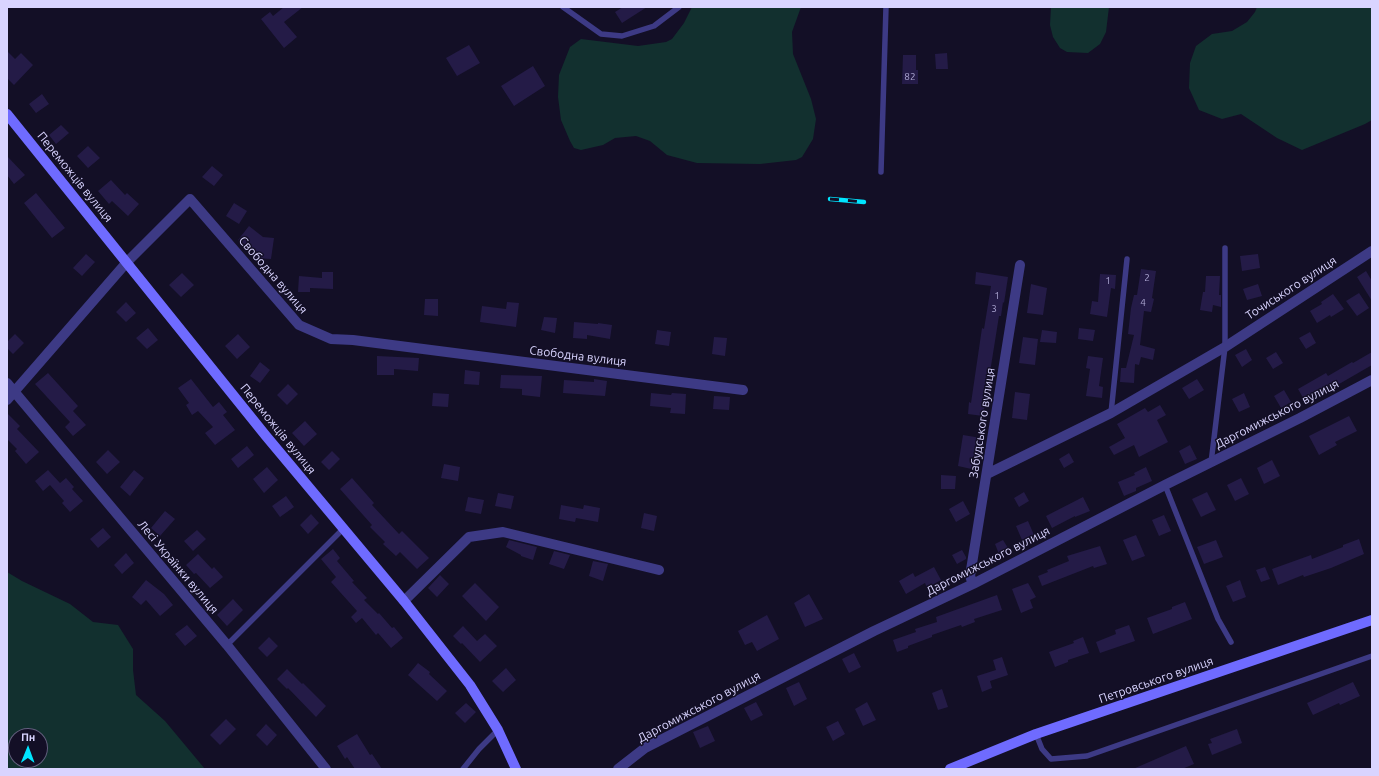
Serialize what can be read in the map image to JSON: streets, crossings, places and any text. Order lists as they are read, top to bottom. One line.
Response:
{"streets":{"main road":["Переможців вулиця","Петровського вулиця"],"street":["Свободна вулиця","Точиського вулиця","Даргомижського вулиця","Забудського вулиця","Лесі Українки вулиця"]},"crossings":[["Переможців вулиця","Свободна вулиця"],["Свободна вулиця","Лесі Українки вулиця"],["Точиського вулиця","Даргомижського вулиця"],["Точиського вулиця","Забудського вулиця"],["Даргомижського вулиця","Забудського вулиця"]],"house_numbers":["82","2","1","1","4","3"],"north":"top"}
